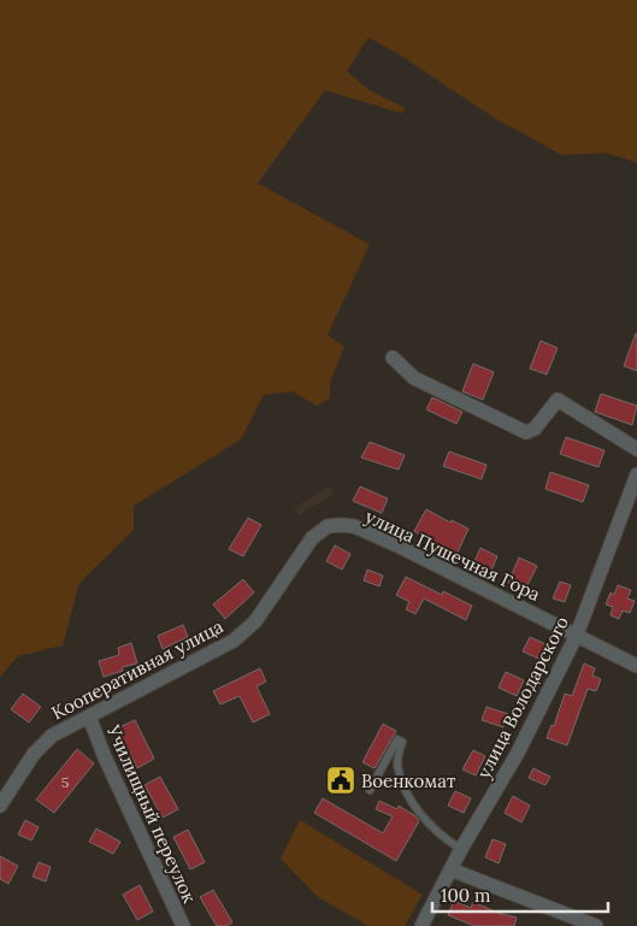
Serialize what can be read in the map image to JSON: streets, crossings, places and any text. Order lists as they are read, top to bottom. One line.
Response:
{"streets":{"street":["улица Пушечная Гора","Кооперативная улица","улица Володарского","Училищный переулок"]},"crossings":[["улица Пушечная Гора","Кооперативная улица"],["улица Пушечная Гора","улица Володарского"],["Кооперативная улица","Училищный переулок"]],"places":{"public building":["Военкомат"]},"house_numbers":["5"],"scale_bar":"100 m"}
